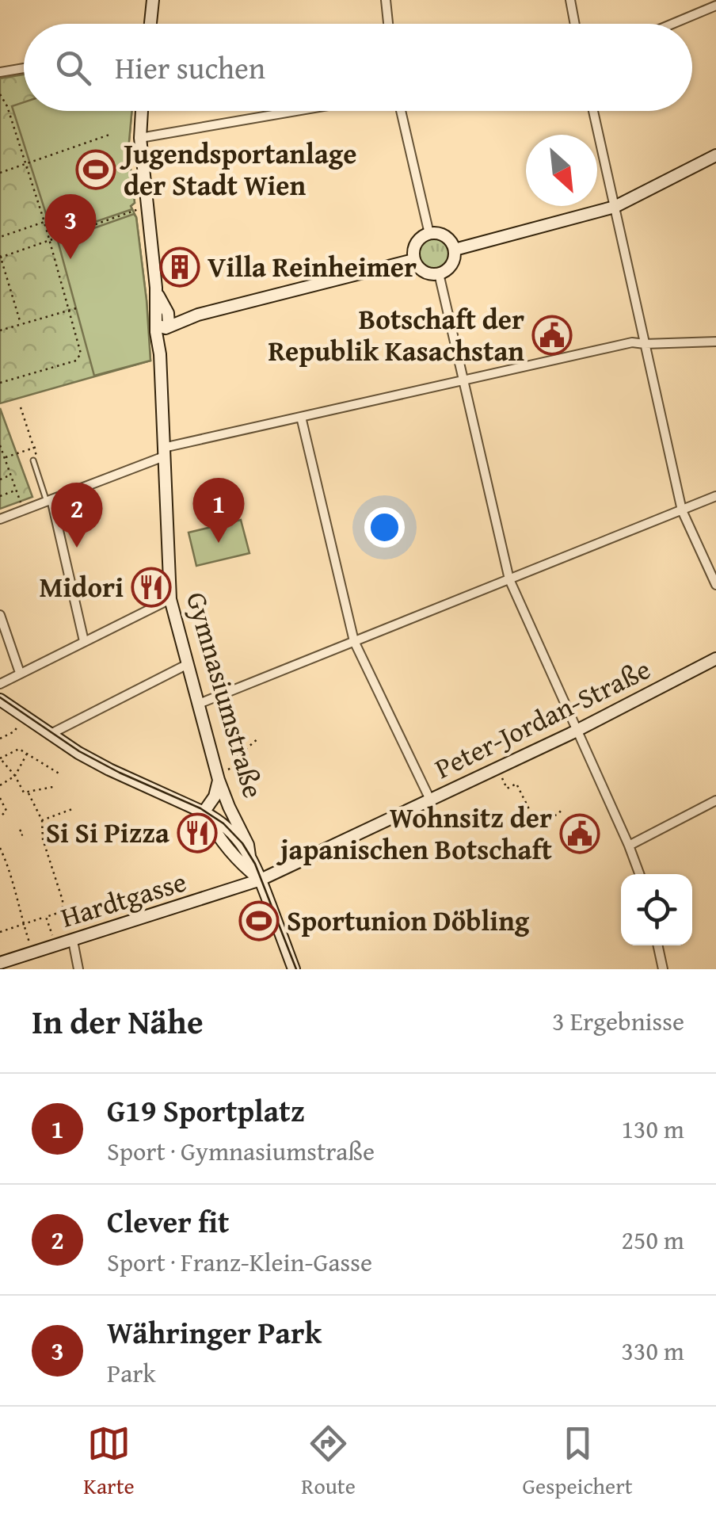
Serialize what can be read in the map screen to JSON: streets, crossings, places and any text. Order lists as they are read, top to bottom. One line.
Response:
{"streets":{"street":["Gymnasiumstraße","Peter-Jordan-Straße","Hardtgasse"]},"crossings":[["Gymnasiumstraße","Peter-Jordan-Straße"],["Gymnasiumstraße","Hardtgasse"],["Peter-Jordan-Straße","Hardtgasse"]],"places":{"sports":["Jugendsportanlage der Stadt Wien","Sportunion Döbling"],"building":["Villa Reinheimer"],"public building":["Botschaft der Republik Kasachstan","Wohnsitz der japanischen Botschaft"],"restaurant":["Midori","Si Si Pizza"]},"north":"bottom right","page":{"search":"Hier suchen","pins":["3","1","2"],"heading":["In der Nähe","3 Ergebnisse"],"list":[{"mark":"1","name":"G19 Sportplatz","note":"Sport · Gymnasiumstraße","value":"130 m"},{"mark":"2","name":"Clever fit","note":"Sport · Franz-Klein-Gasse","value":"250 m"},{"mark":"3","name":"Währinger Park","note":"Park","value":"330 m"}],"nav":["Karte","Route","Gespeichert"]}}
